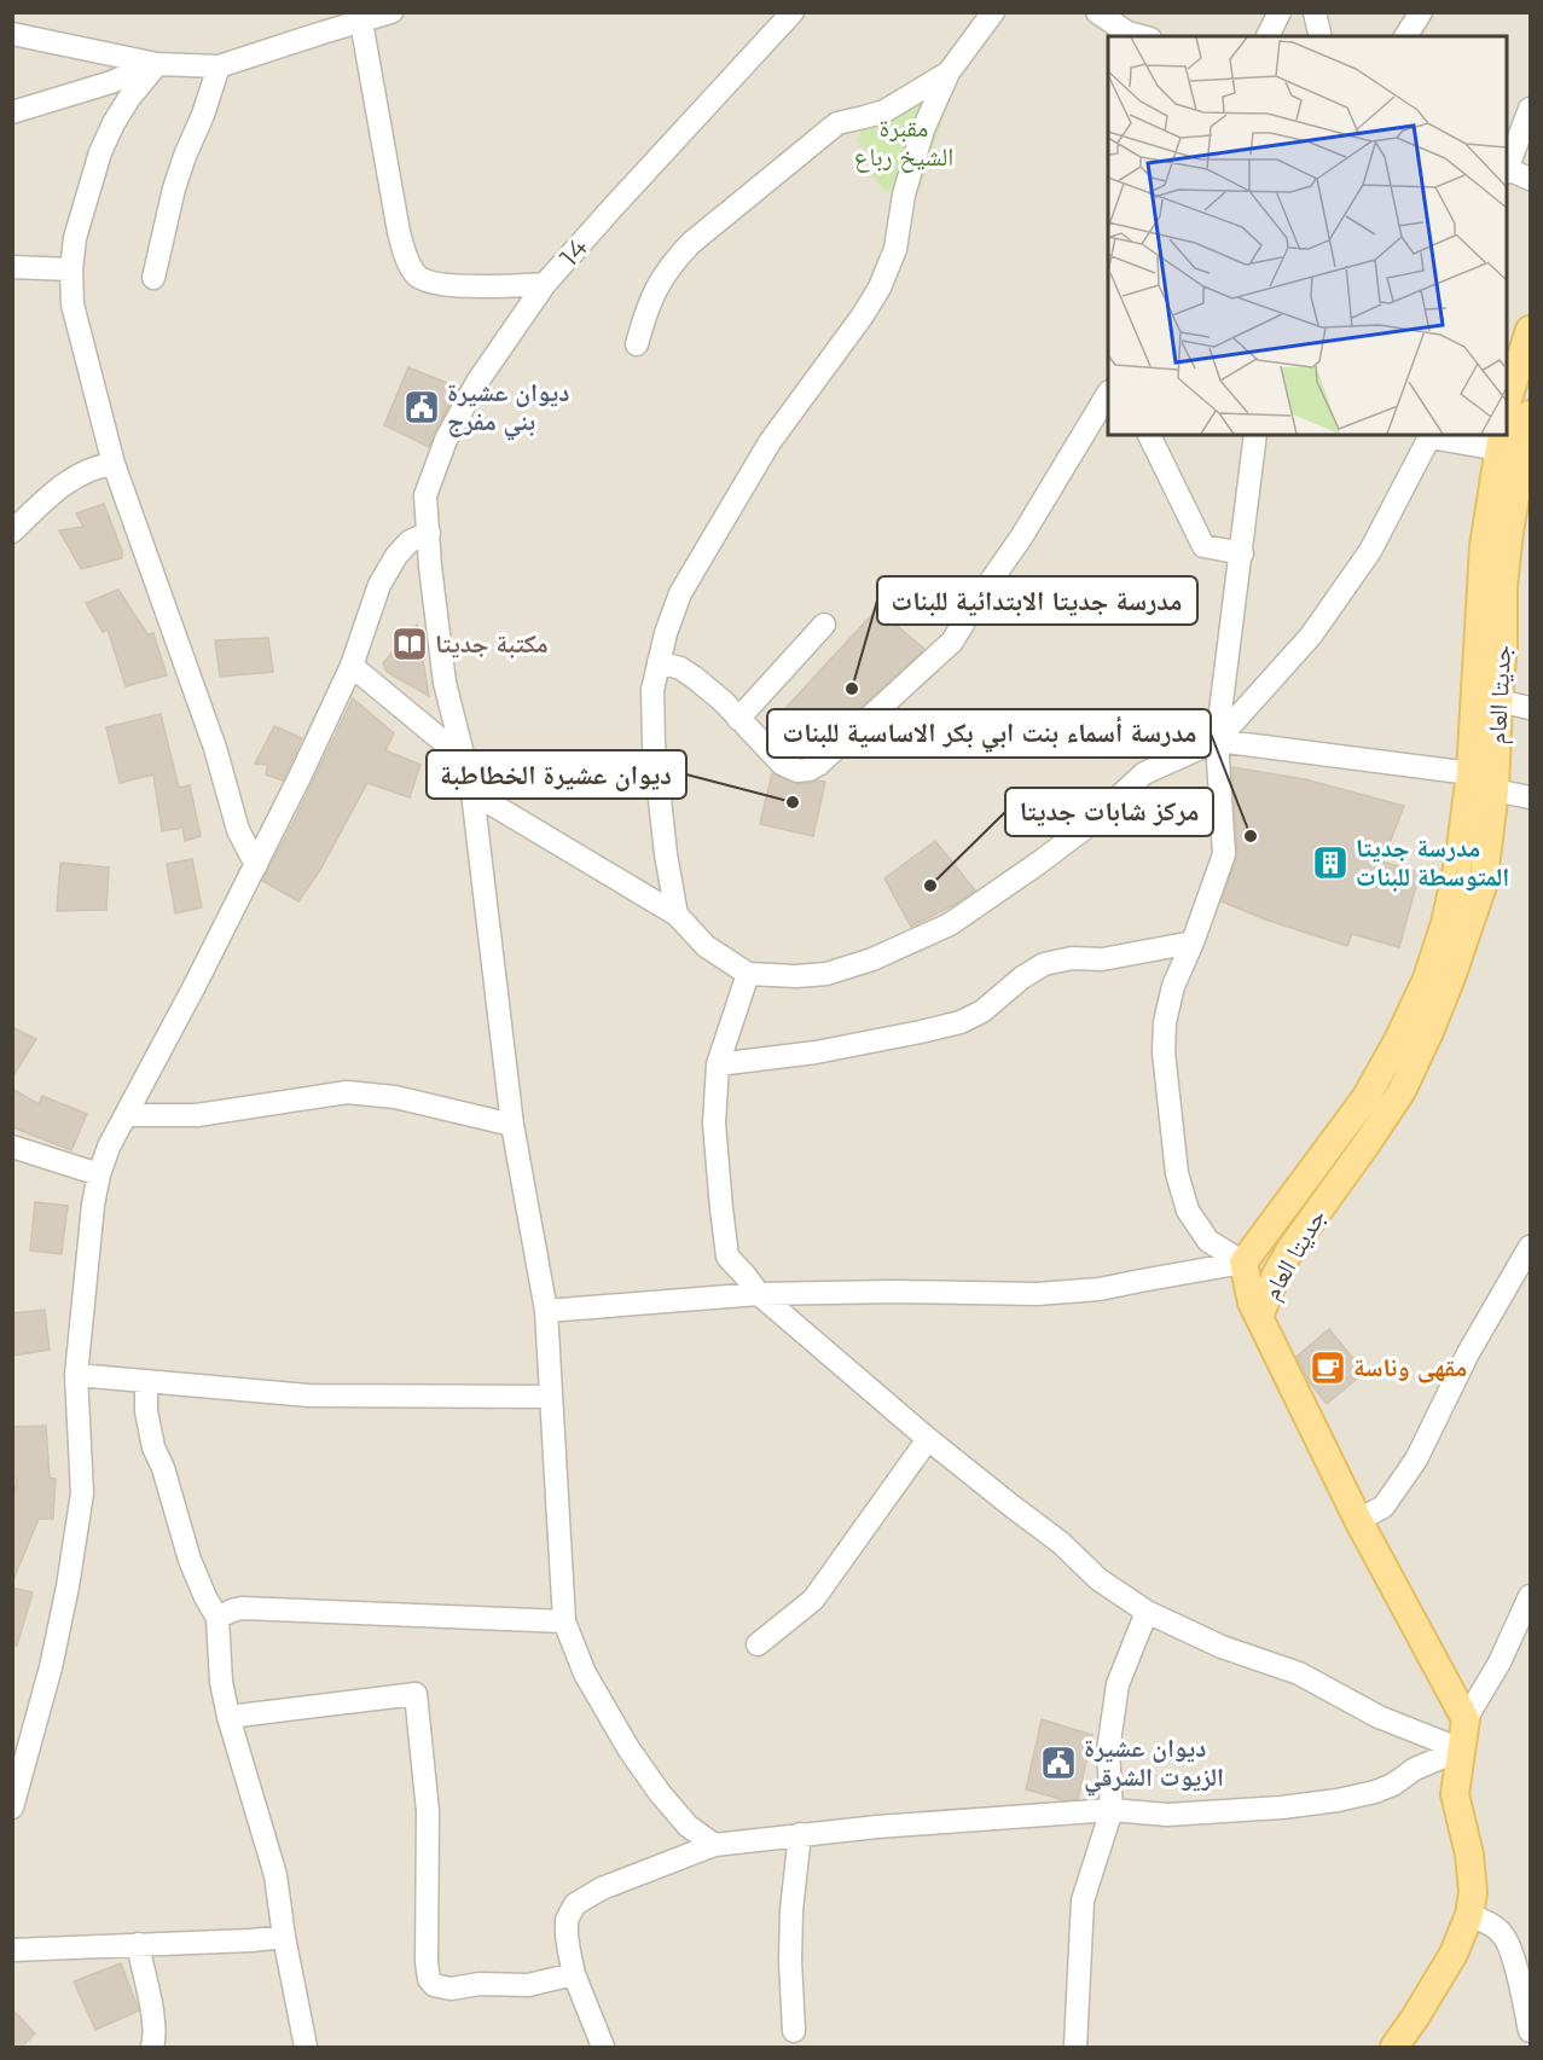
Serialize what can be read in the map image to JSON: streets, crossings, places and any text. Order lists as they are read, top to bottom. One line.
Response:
{"streets":{"main road":["جديتا العام"],"street":["14"]},"parks":["مقبرة الشيخ رباع"],"places":{"public building":["ديوان عشيرة بني مفرج","ديوان عشيرة الزيوت الشرقي"],"library":["مكتبة جديتا"],"other":["مدرسة جديتا الابتدائية للبنات","ديوان عشيرة الخطاطبة","مدرسة أسماء بنت ابي بكر الاساسية للبنات","مركز شابات جديتا"],"building":["مدرسة جديتا المتوسطة للبنات"],"cafe":["مقهى وناسة"]}}
